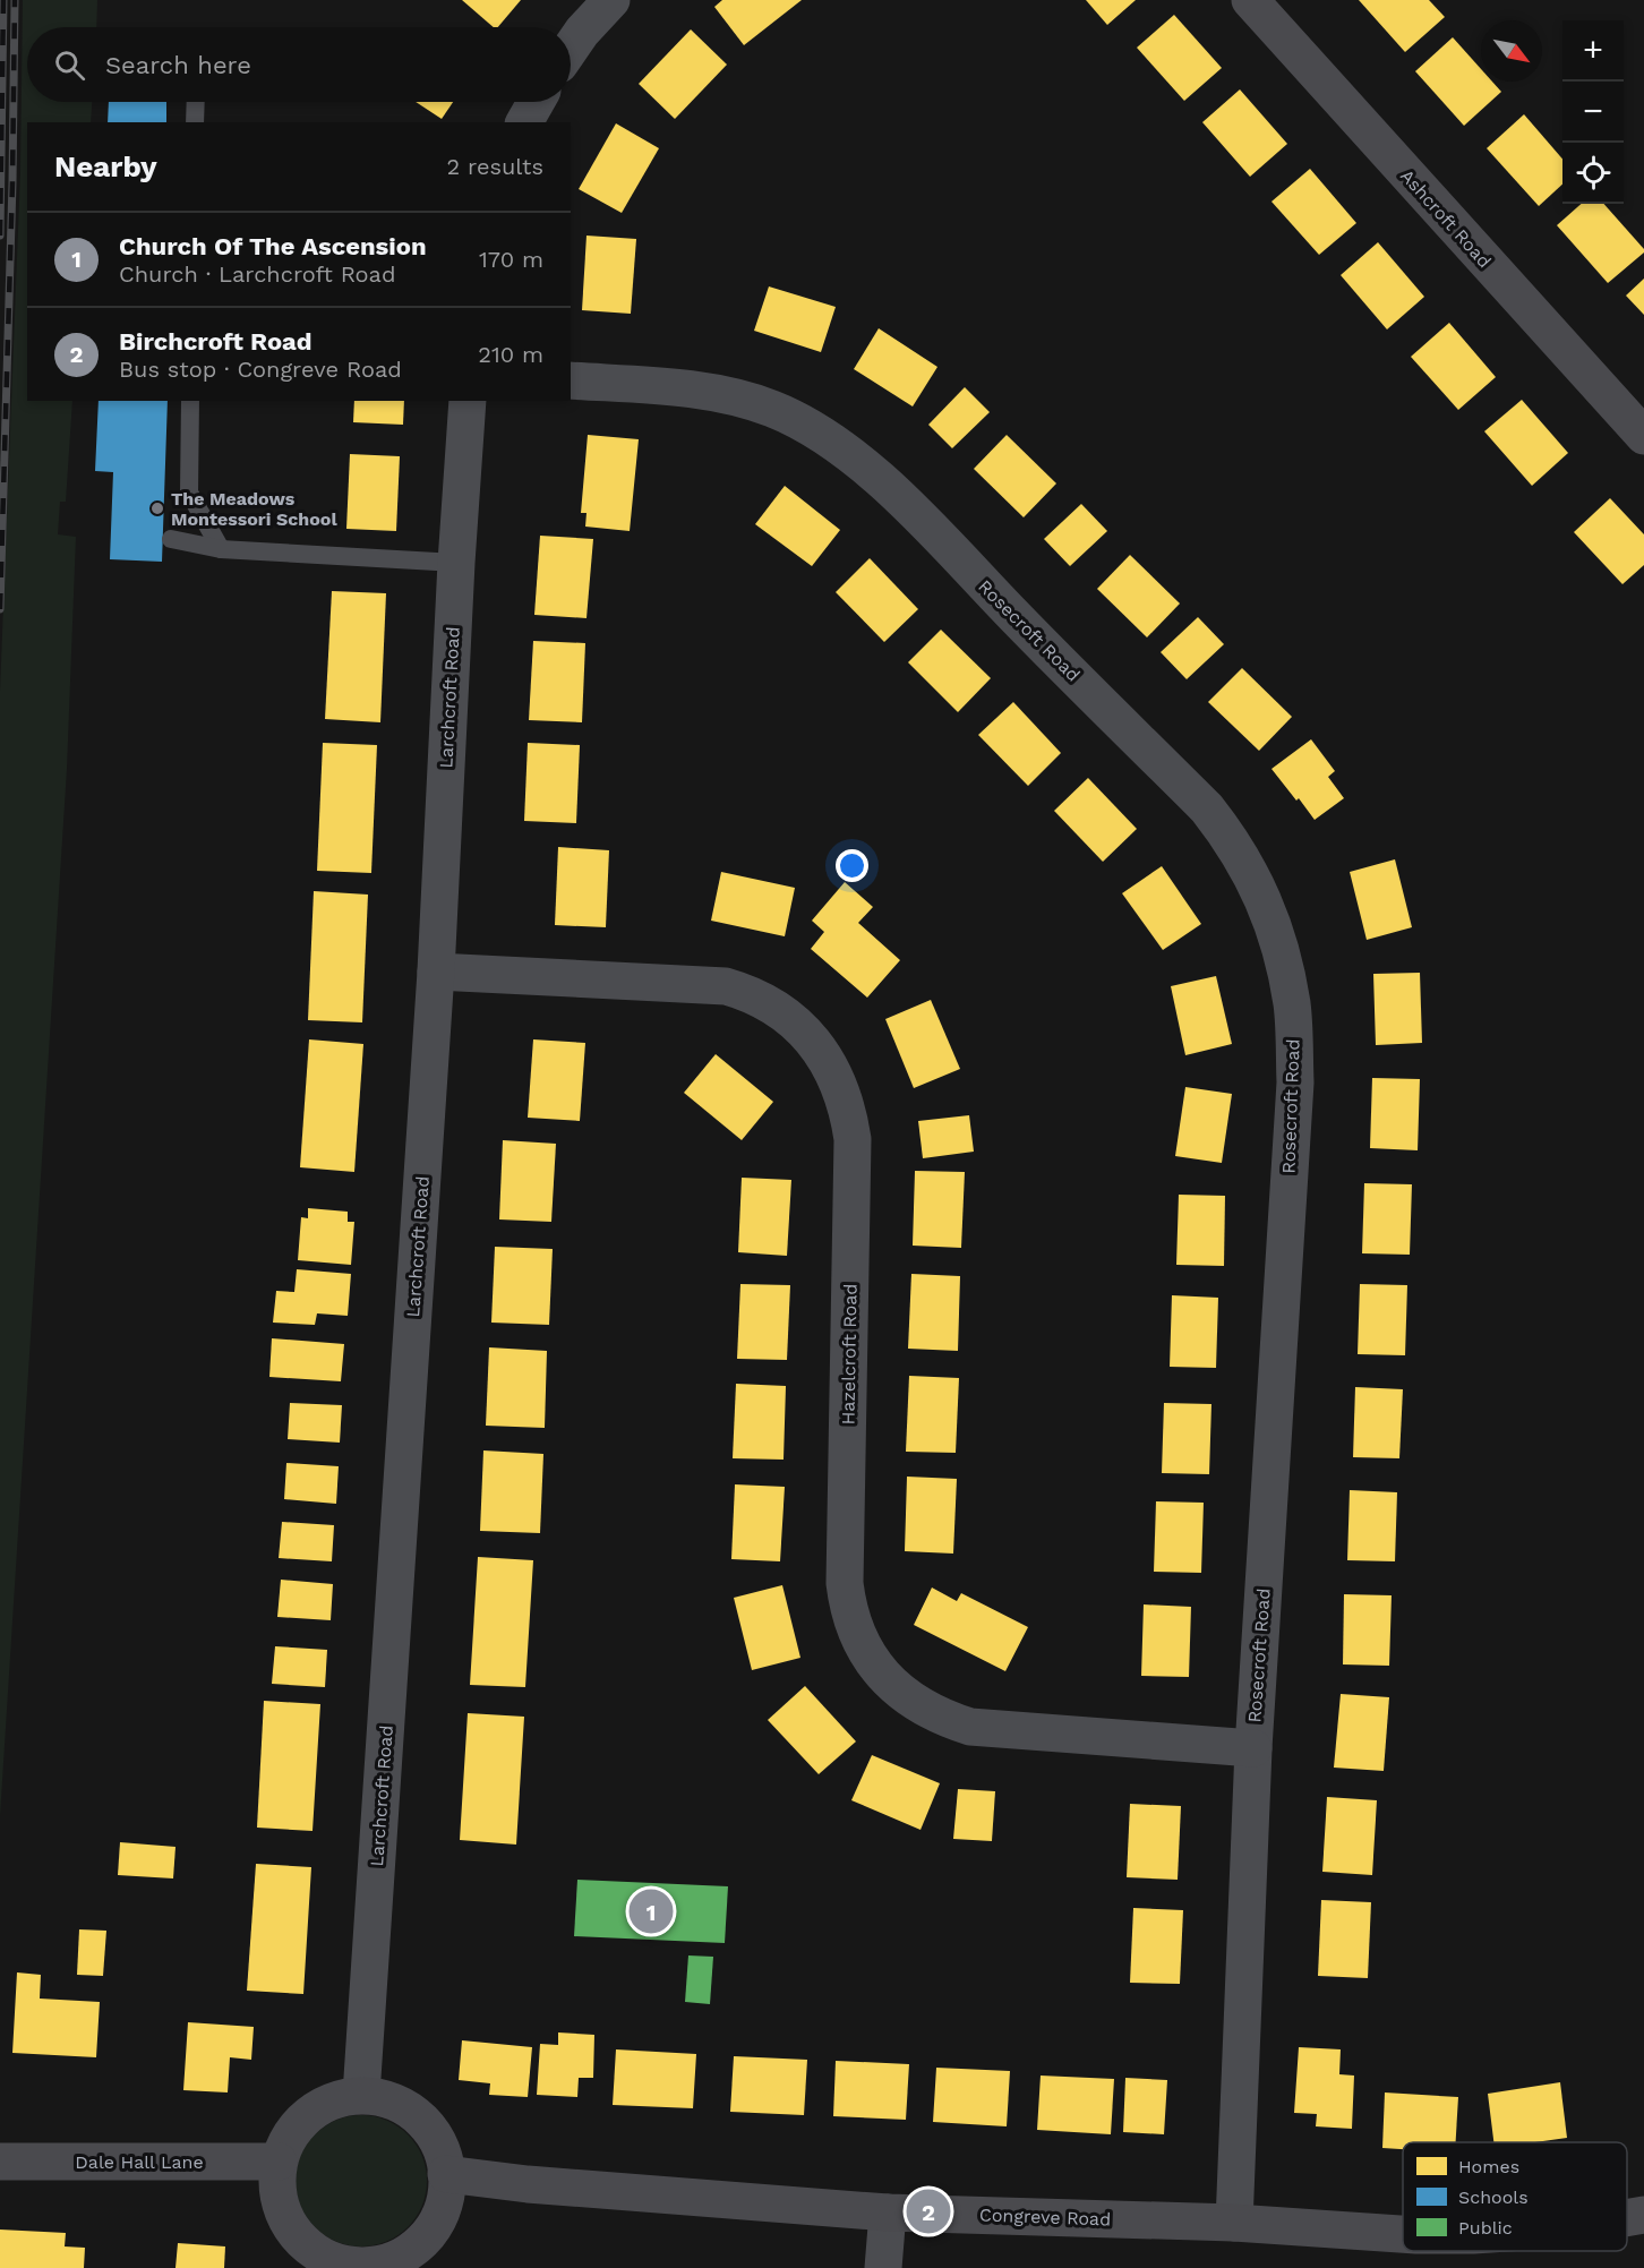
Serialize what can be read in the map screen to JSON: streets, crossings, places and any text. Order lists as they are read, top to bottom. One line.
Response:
{"streets":{"street":["Ashcroft Road","Rosecroft Road","Larchcroft Road","Hazelcroft Road","Dale Hall Lane","Congreve Road"]},"crossings":[["Rosecroft Road","Hazelcroft Road"],["Rosecroft Road","Congreve Road"],["Larchcroft Road","Hazelcroft Road"],["Larchcroft Road","Dale Hall Lane"],["Larchcroft Road","Congreve Road"],["Dale Hall Lane","Congreve Road"]],"places":["The Meadows Montessori School"],"legend":["Homes","Schools","Public"],"north":"bottom right","page":{"map_buttons":["+","−"],"search":"Search here","heading":["Nearby","2 results"],"list":[{"mark":"1","name":"Church Of The Ascension","note":"Church · Larchcroft Road","value":"170 m"},{"mark":"2","name":"Birchcroft Road","note":"Bus stop · Congreve Road","value":"210 m"}],"pins":["1","2"]}}
